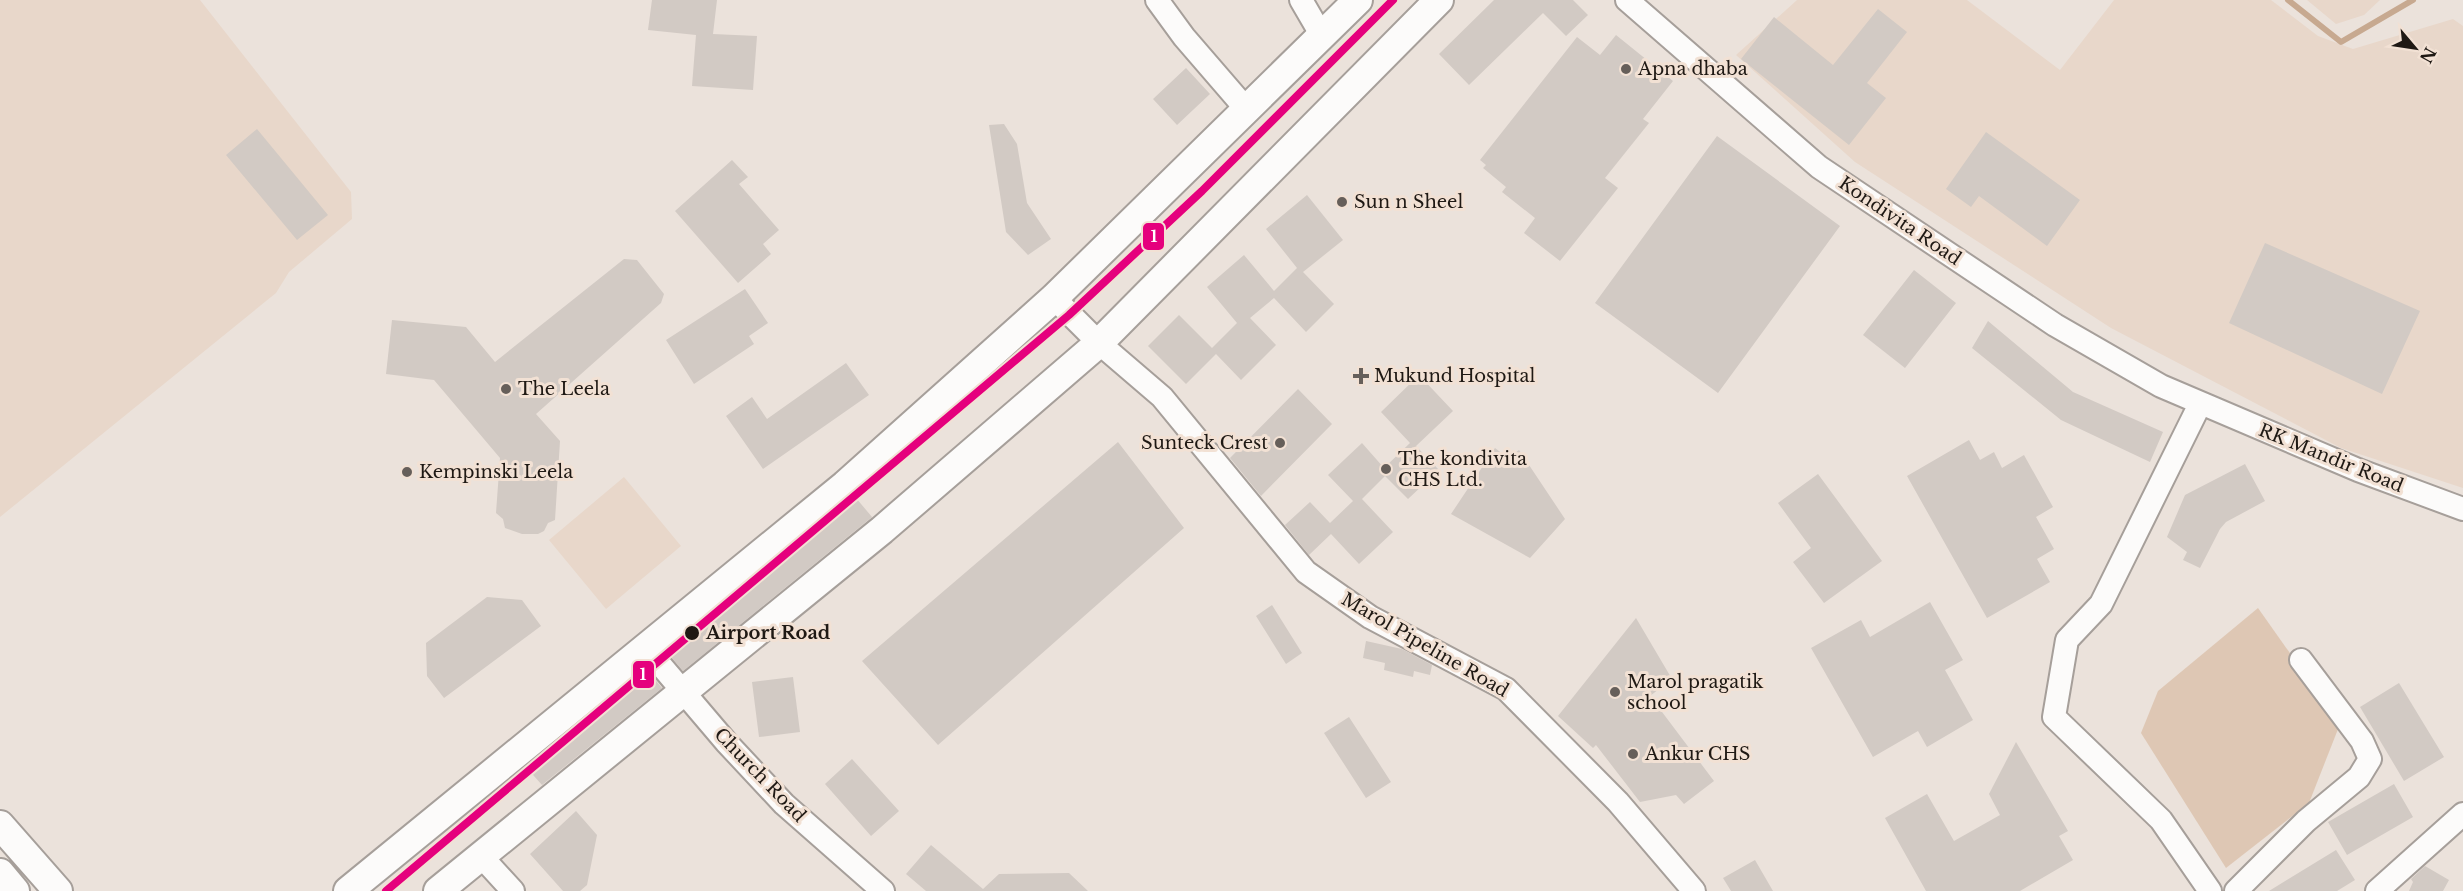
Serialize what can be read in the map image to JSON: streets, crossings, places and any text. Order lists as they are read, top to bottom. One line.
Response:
{"streets":{"street":["Kondivita Road","RK Mandir Road","Marol Pipeline Road","Church Road"]},"crossings":[["Kondivita Road","RK Mandir Road"]],"places":{"other":["Apna dhaba","Sun n Sheel","The Leela","Sunteck Crest","The kondivita CHS Ltd.","Kempinski Leela","Airport Road","Marol pragatik school","Ankur CHS"],"health":["Mukund Hospital"]},"lines":["transit line 1"],"north":"bottom right"}
